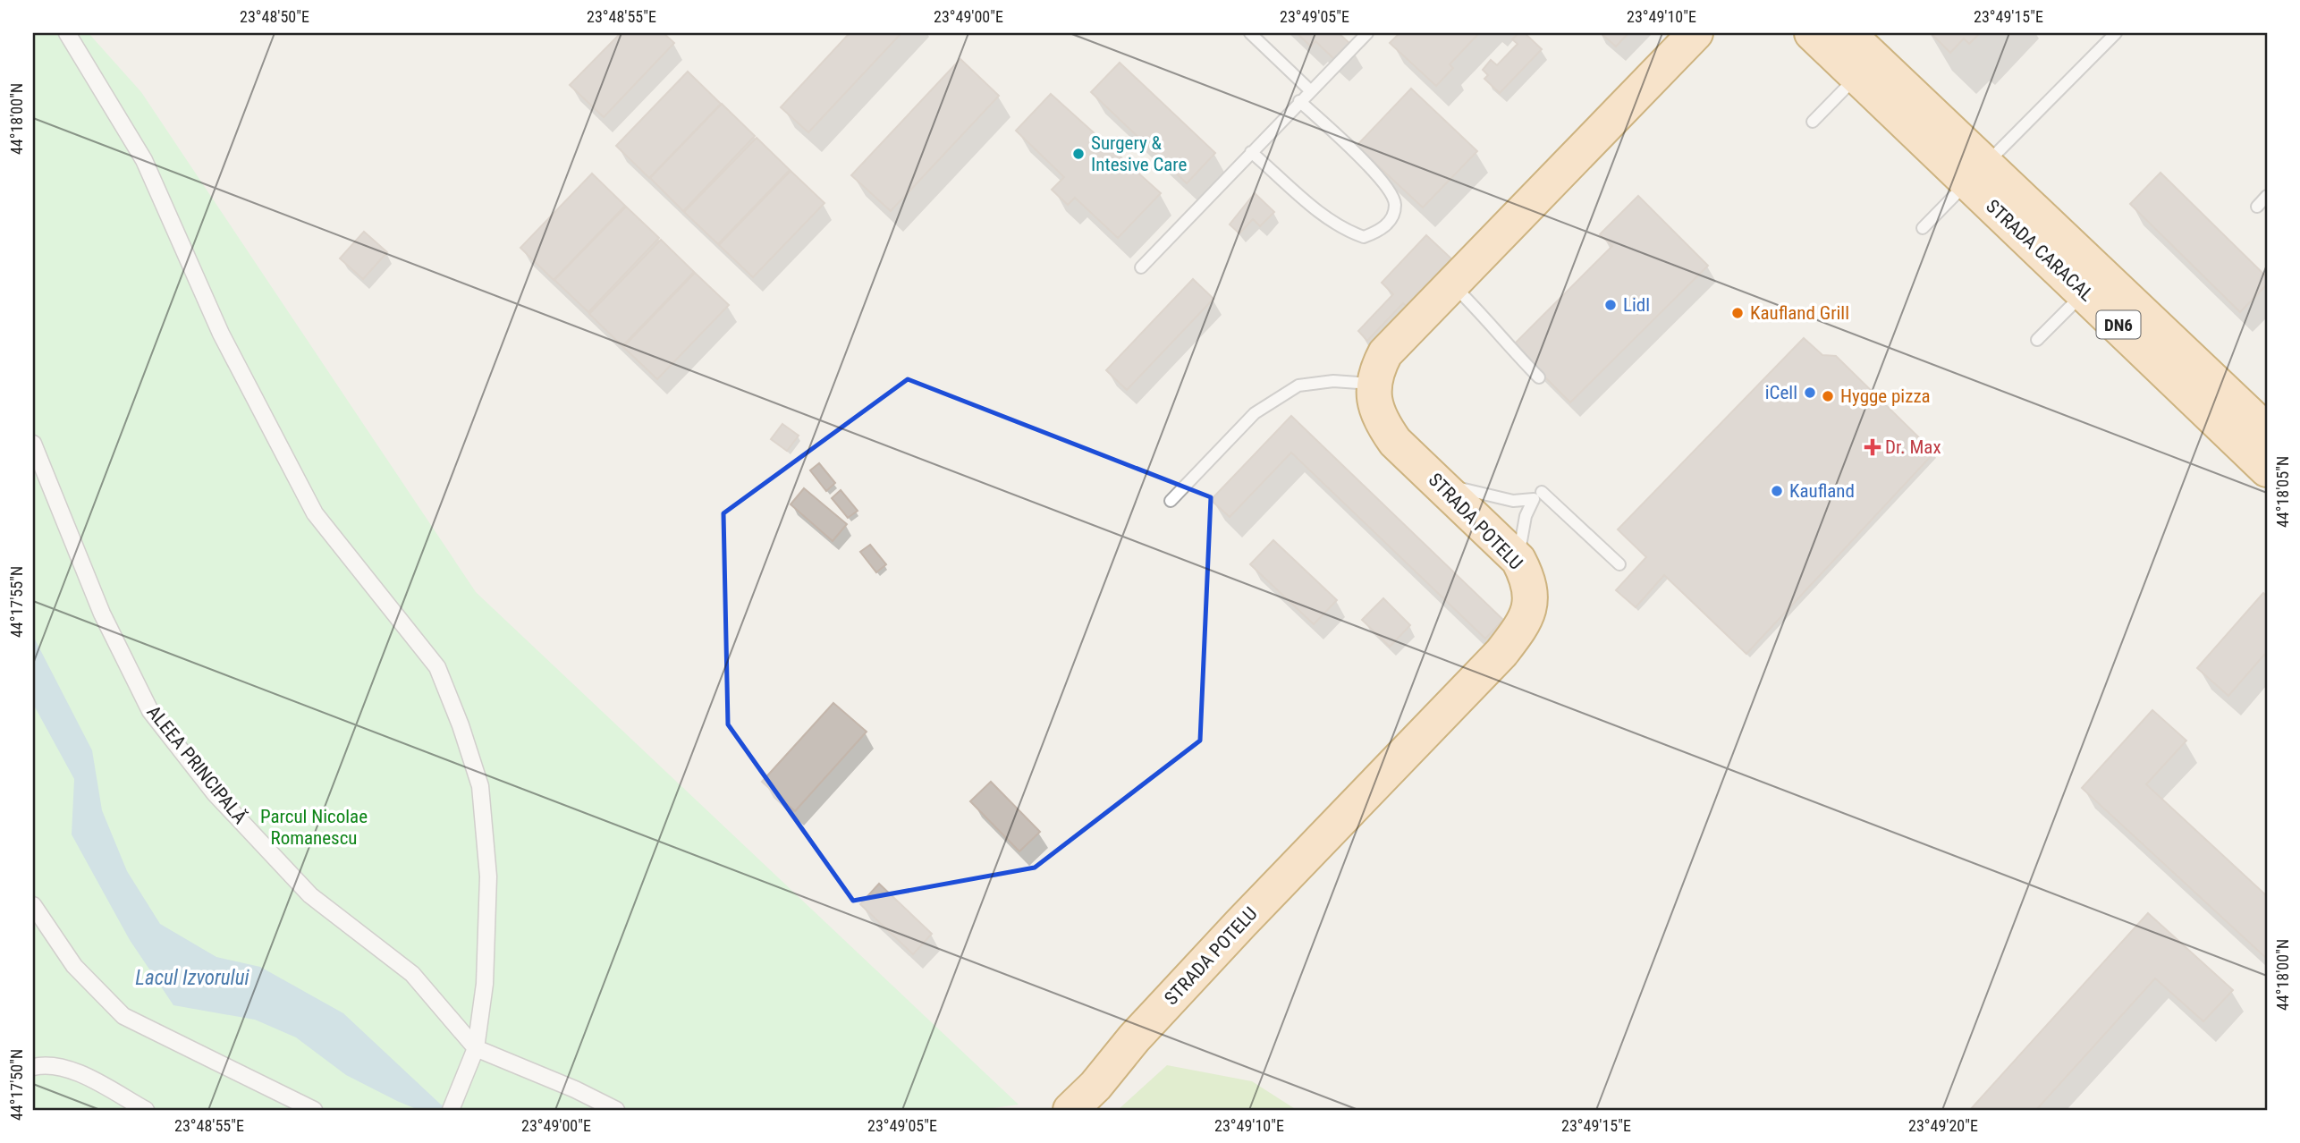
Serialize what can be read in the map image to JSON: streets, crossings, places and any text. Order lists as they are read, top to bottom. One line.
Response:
{"streets":{"main road":["STRADA CARACAL","DN6","STRADA POTELU"],"street":["ALEEA PRINCIPALĂ"]},"water":["Lacul Izvorului"],"parks":["Parcul Nicolae Romanescu"],"places":{"other":["Surgery & Intesive Care","Lidl","Kaufland Grill","iCell","Hygge pizza","Kaufland"],"health":["Dr. Max"]},"coordinates":["23°48'50\"E","23°48'55\"E","23°49'00\"E","23°49'05\"E","23°49'10\"E","23°49'15\"E","44°18'00\"N","44°18'05\"N","44°17'55\"N","44°17'50\"N","23°49'20\"E"]}
